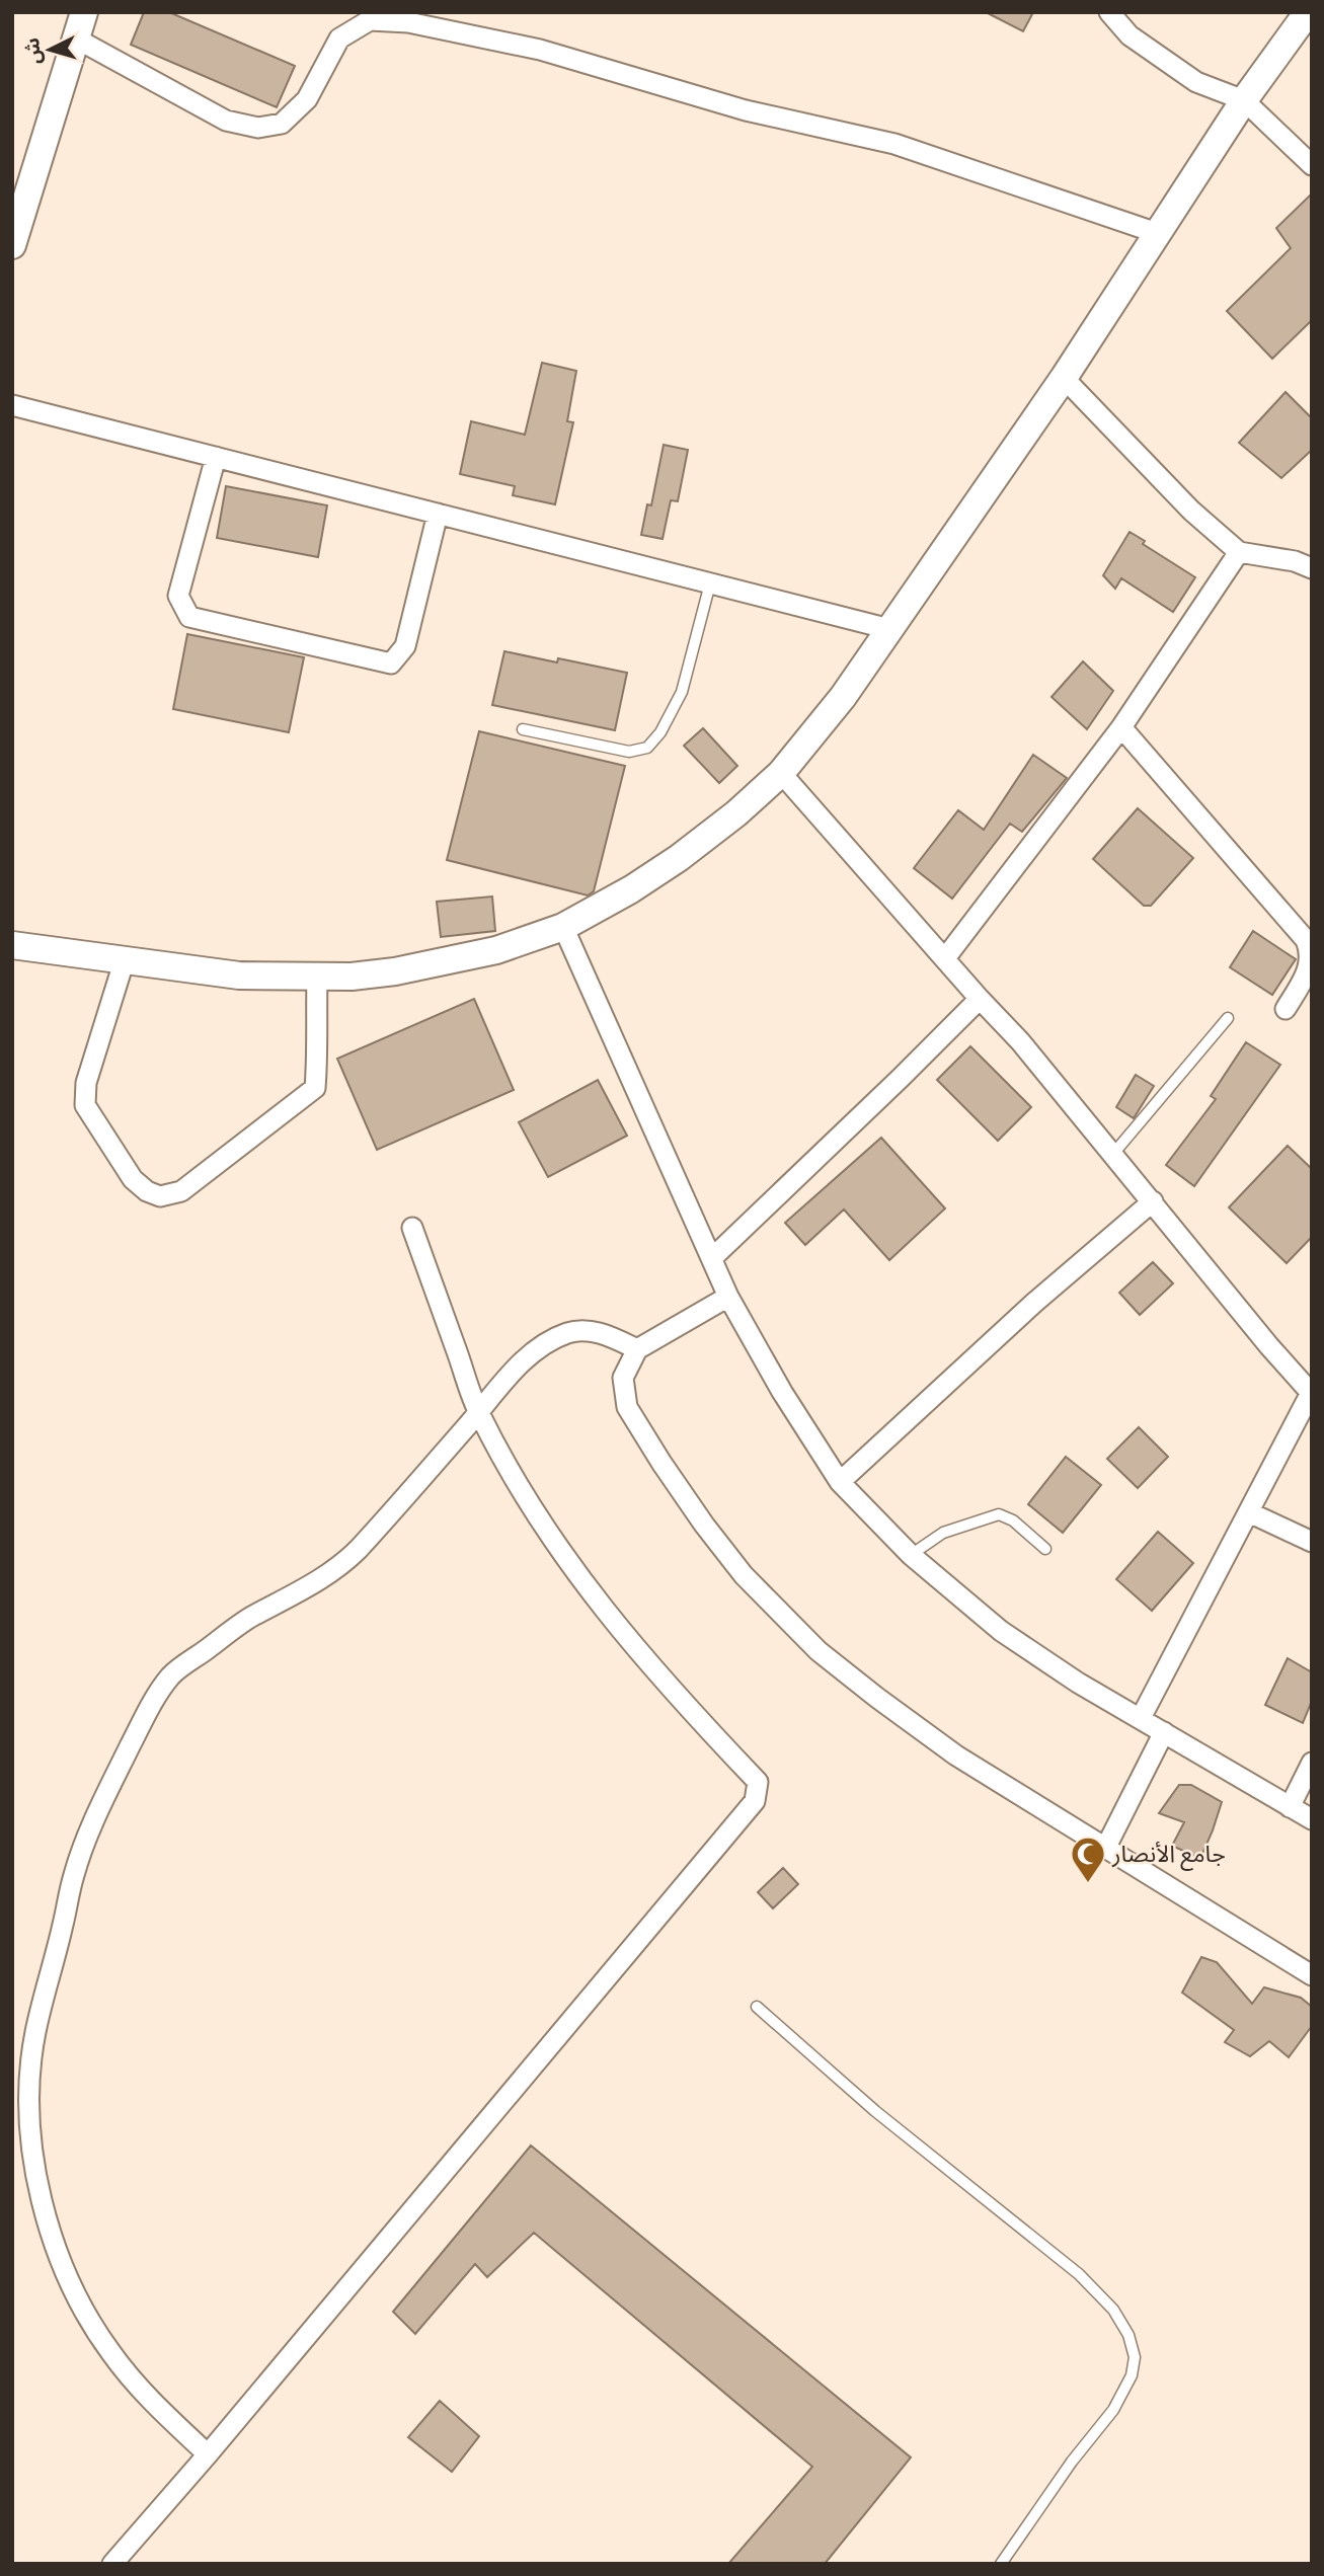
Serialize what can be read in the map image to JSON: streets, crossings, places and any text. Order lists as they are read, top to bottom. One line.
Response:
{"places":{"mosque":["جامع الأنصار"]},"north":"left"}
